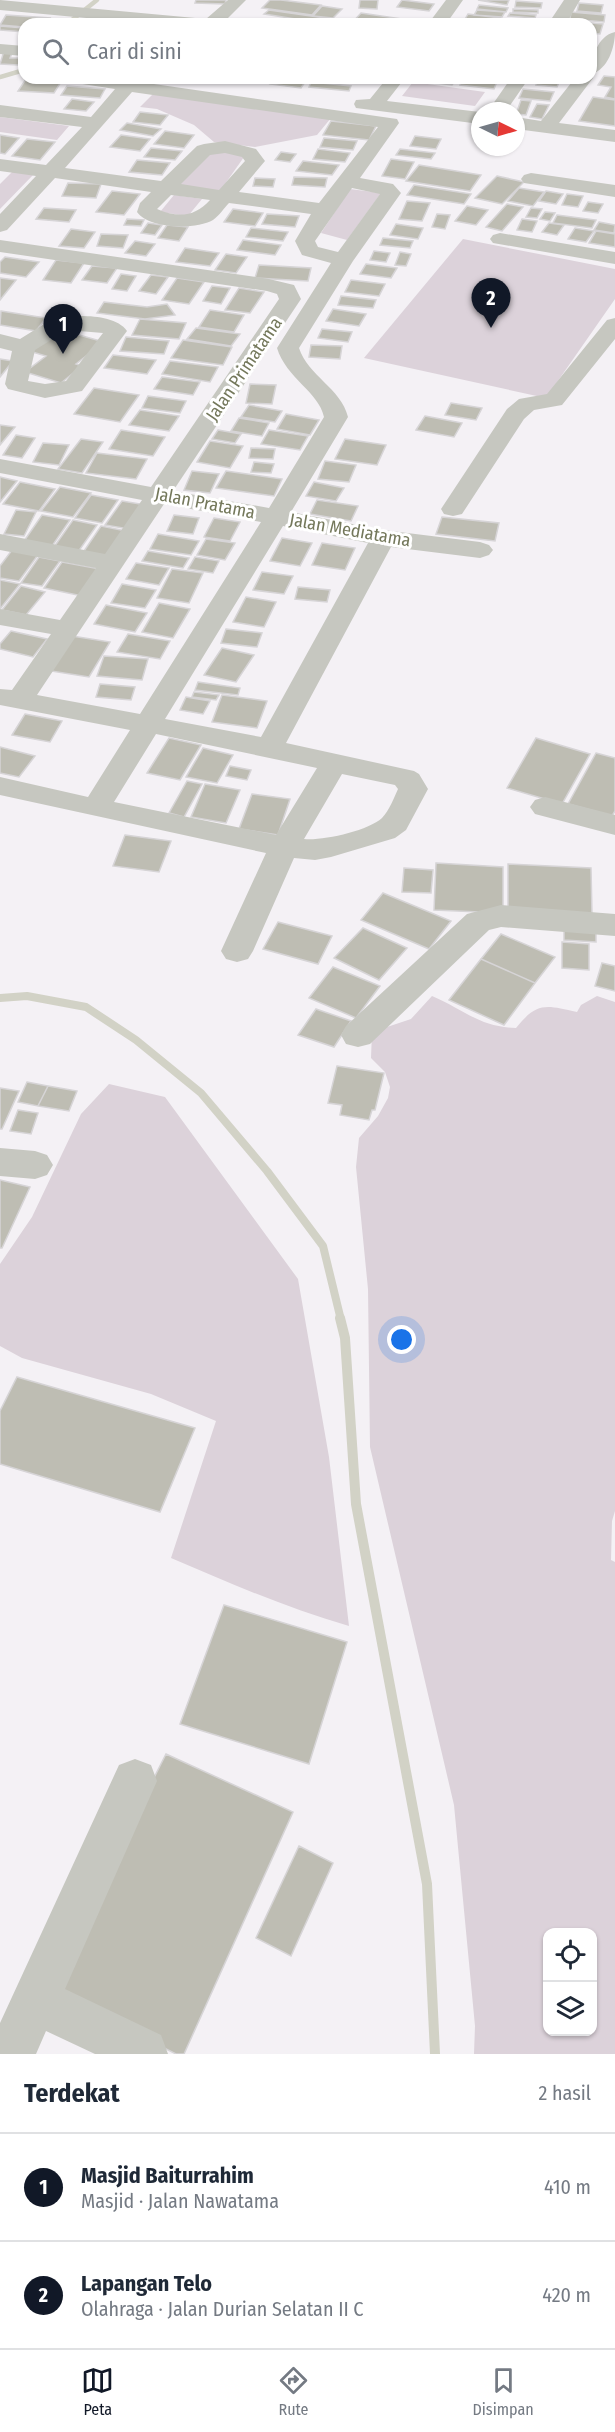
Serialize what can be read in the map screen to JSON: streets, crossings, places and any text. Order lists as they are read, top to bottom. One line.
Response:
{"streets":{"street":["Jalan Primatama","Jalan Pratama","Jalan Mediatama"]},"crossings":[["Jalan Primatama","Jalan Pratama"],["Jalan Pratama","Jalan Mediatama"]],"north":"right","page":{"search":"Cari di sini","pins":["2","1"],"heading":["Terdekat","2 hasil"],"list":[{"mark":"1","name":"Masjid Baiturrahim","note":"Masjid · Jalan Nawatama","value":"410 m"},{"mark":"2","name":"Lapangan Telo","note":"Olahraga · Jalan Durian Selatan II C","value":"420 m"}],"nav":["Peta","Rute","Disimpan"]}}
